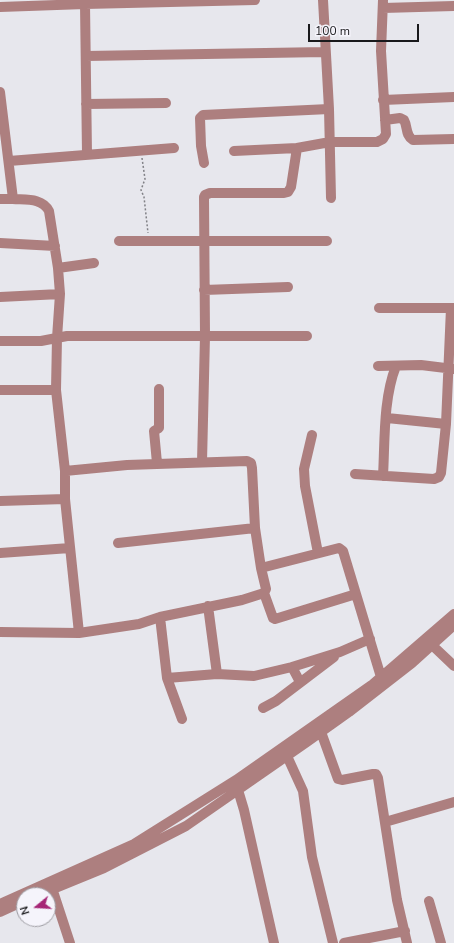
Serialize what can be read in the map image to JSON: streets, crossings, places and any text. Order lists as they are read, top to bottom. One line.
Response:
{"scale_bar":"100 m","north":"left"}
